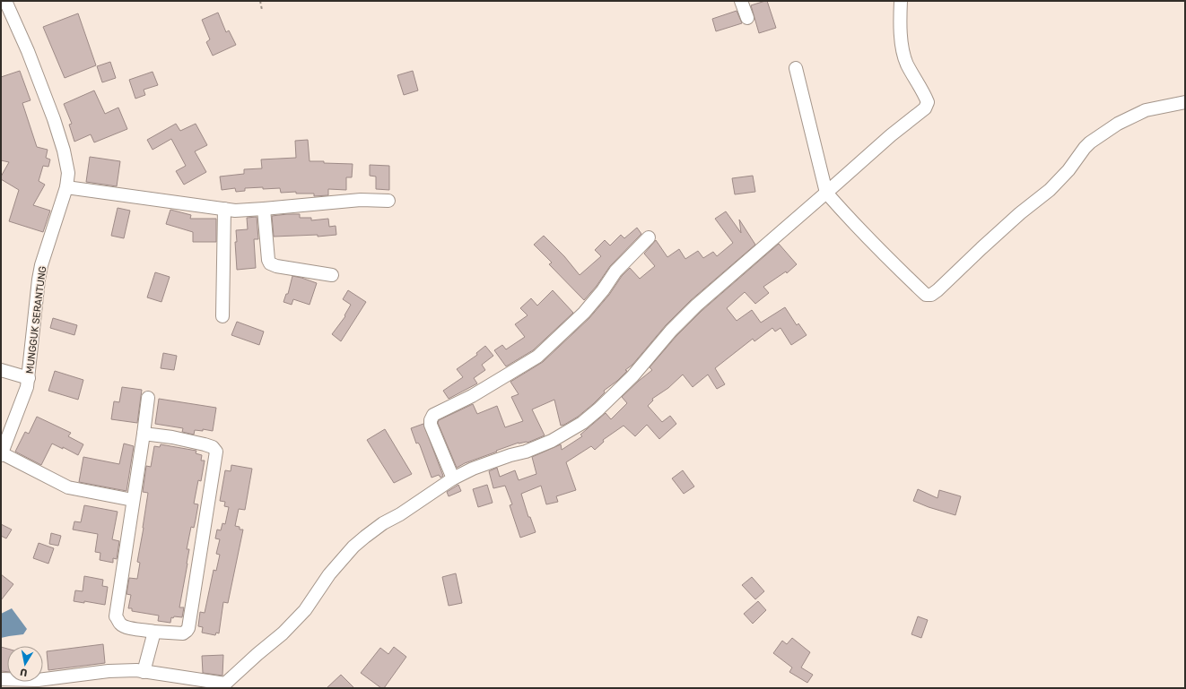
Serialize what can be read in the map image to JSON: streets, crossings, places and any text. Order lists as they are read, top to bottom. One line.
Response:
{"streets":{"street":["MUNGGUK SERANTUNG"]},"north":"bottom"}
